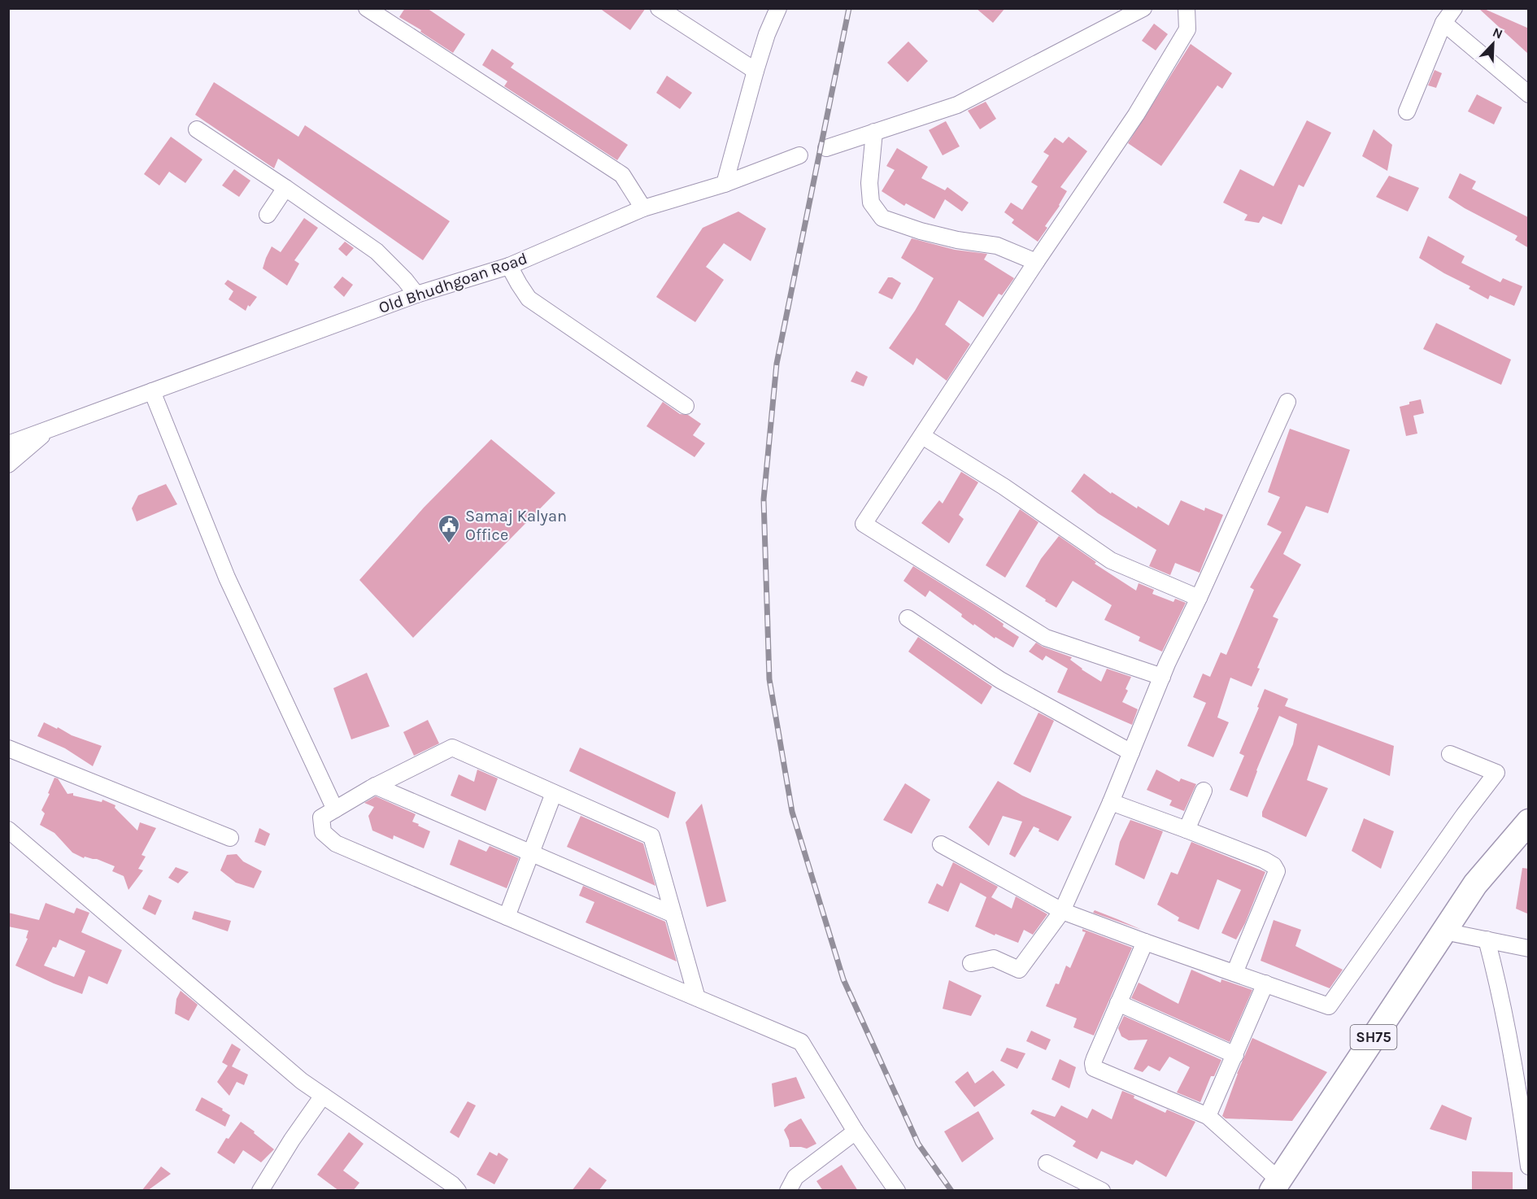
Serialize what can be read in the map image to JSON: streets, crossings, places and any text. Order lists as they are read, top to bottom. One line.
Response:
{"streets":{"main road":["SH75"],"street":["Old Bhudhgoan Road"]},"places":{"public building":["Samaj Kalyan Office"]},"north":"top right"}
